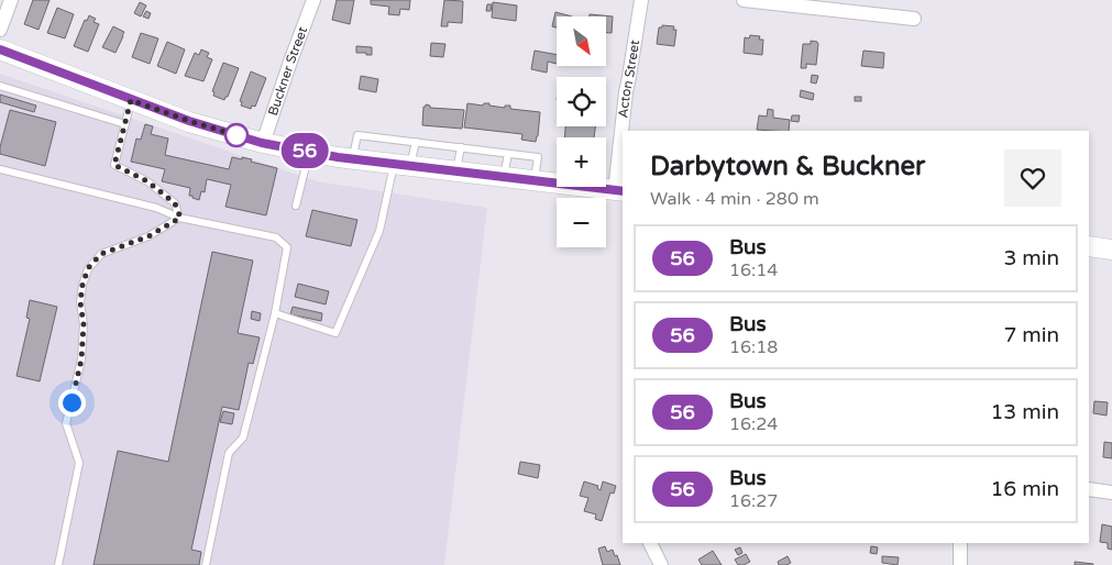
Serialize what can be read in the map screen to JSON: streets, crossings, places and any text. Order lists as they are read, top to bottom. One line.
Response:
{"streets":{"street":["Buckner Street","Acton Street"]},"lines":["bus line 56"],"north":"bottom right","page":{"on_map":"56","map_buttons":["+","−"],"heading":["Darbytown & Buckner","Walk · 4 min · 280 m"],"list":[{"mark":"56","name":"Bus","note":"16:14","value":"3 min"},{"mark":"56","name":"Bus","note":"16:18","value":"7 min"},{"mark":"56","name":"Bus","note":"16:24","value":"13 min"},{"mark":"56","name":"Bus","note":"16:27","value":"16 min"}]}}
